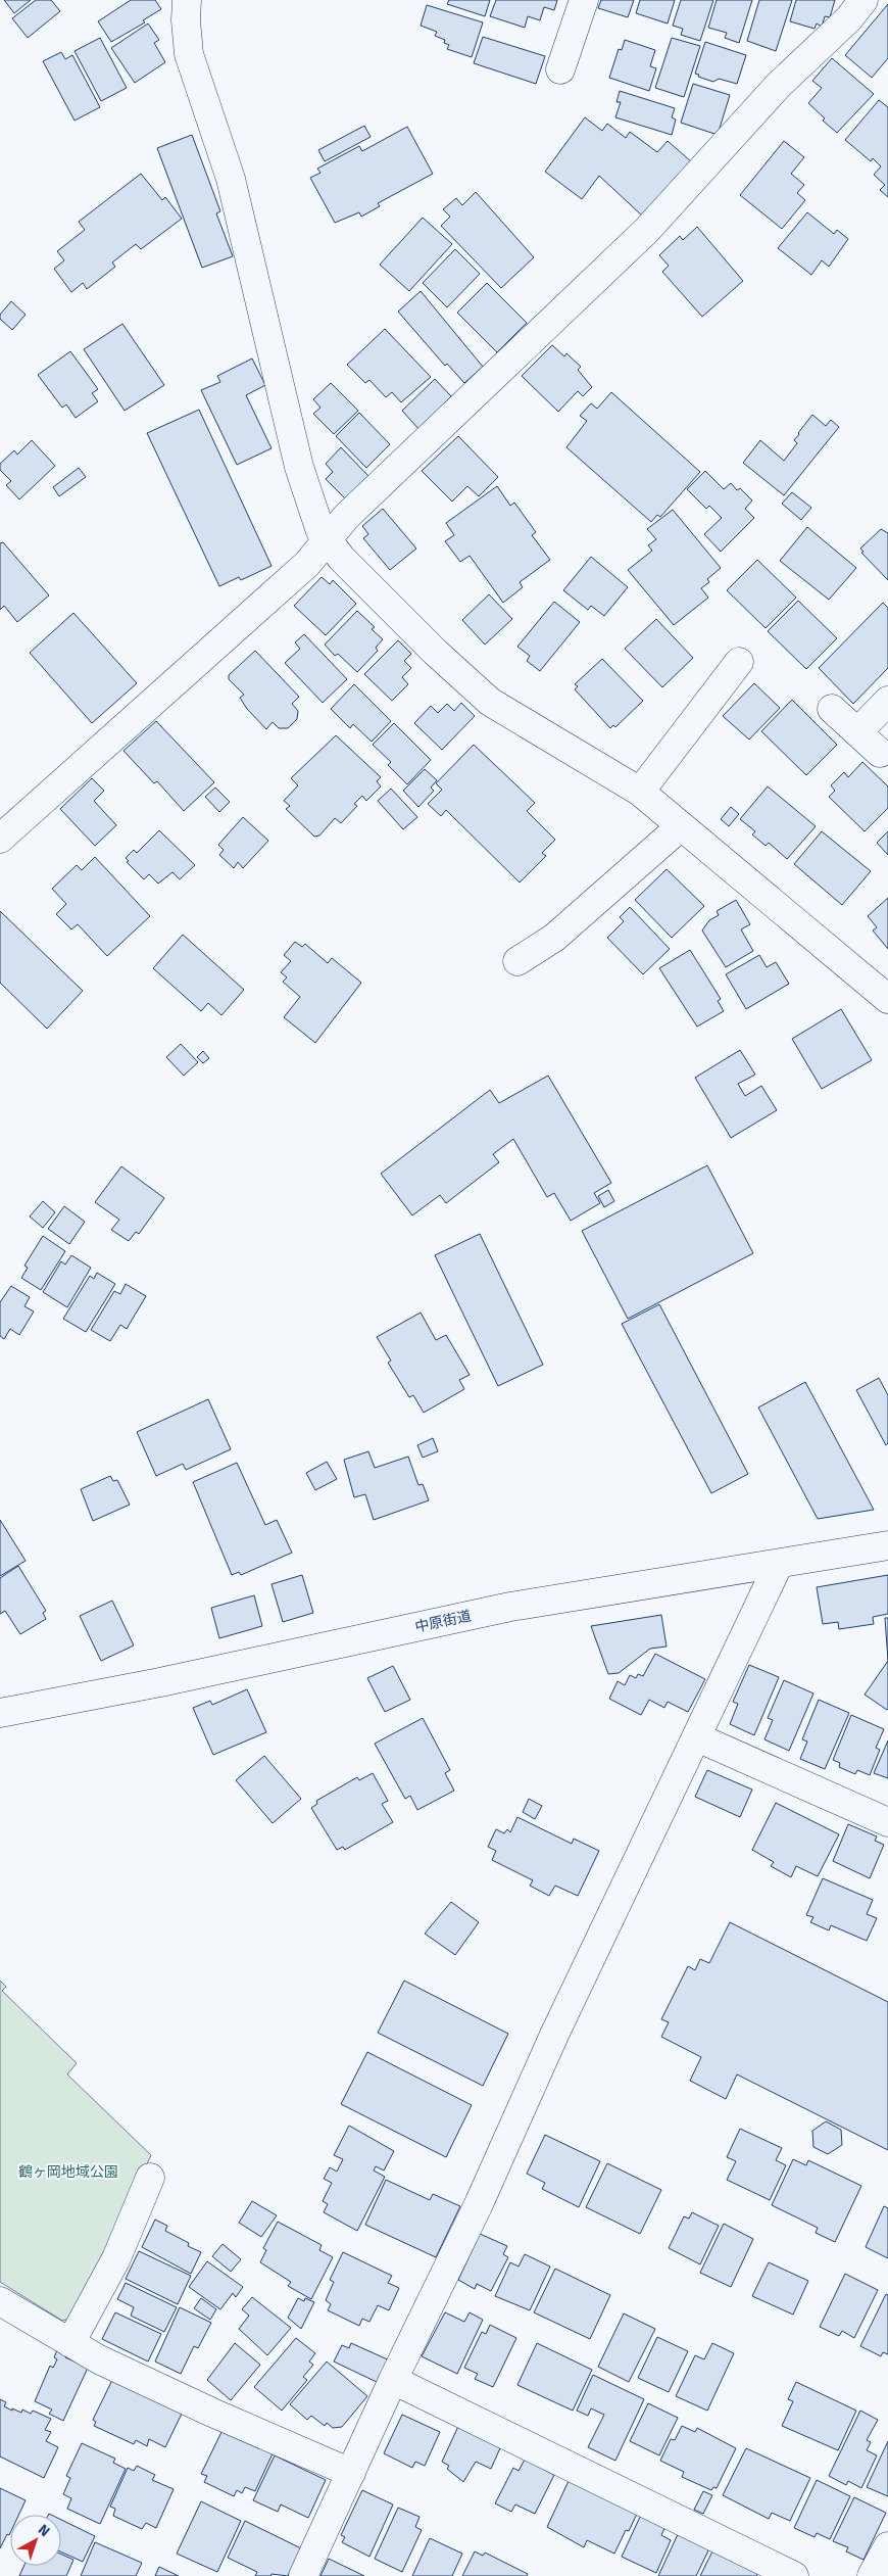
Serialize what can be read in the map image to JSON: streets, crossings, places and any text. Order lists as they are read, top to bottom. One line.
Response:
{"streets":{"street":["中原街道"]},"parks":["鶴ヶ岡地域公園"],"north":"top right"}
